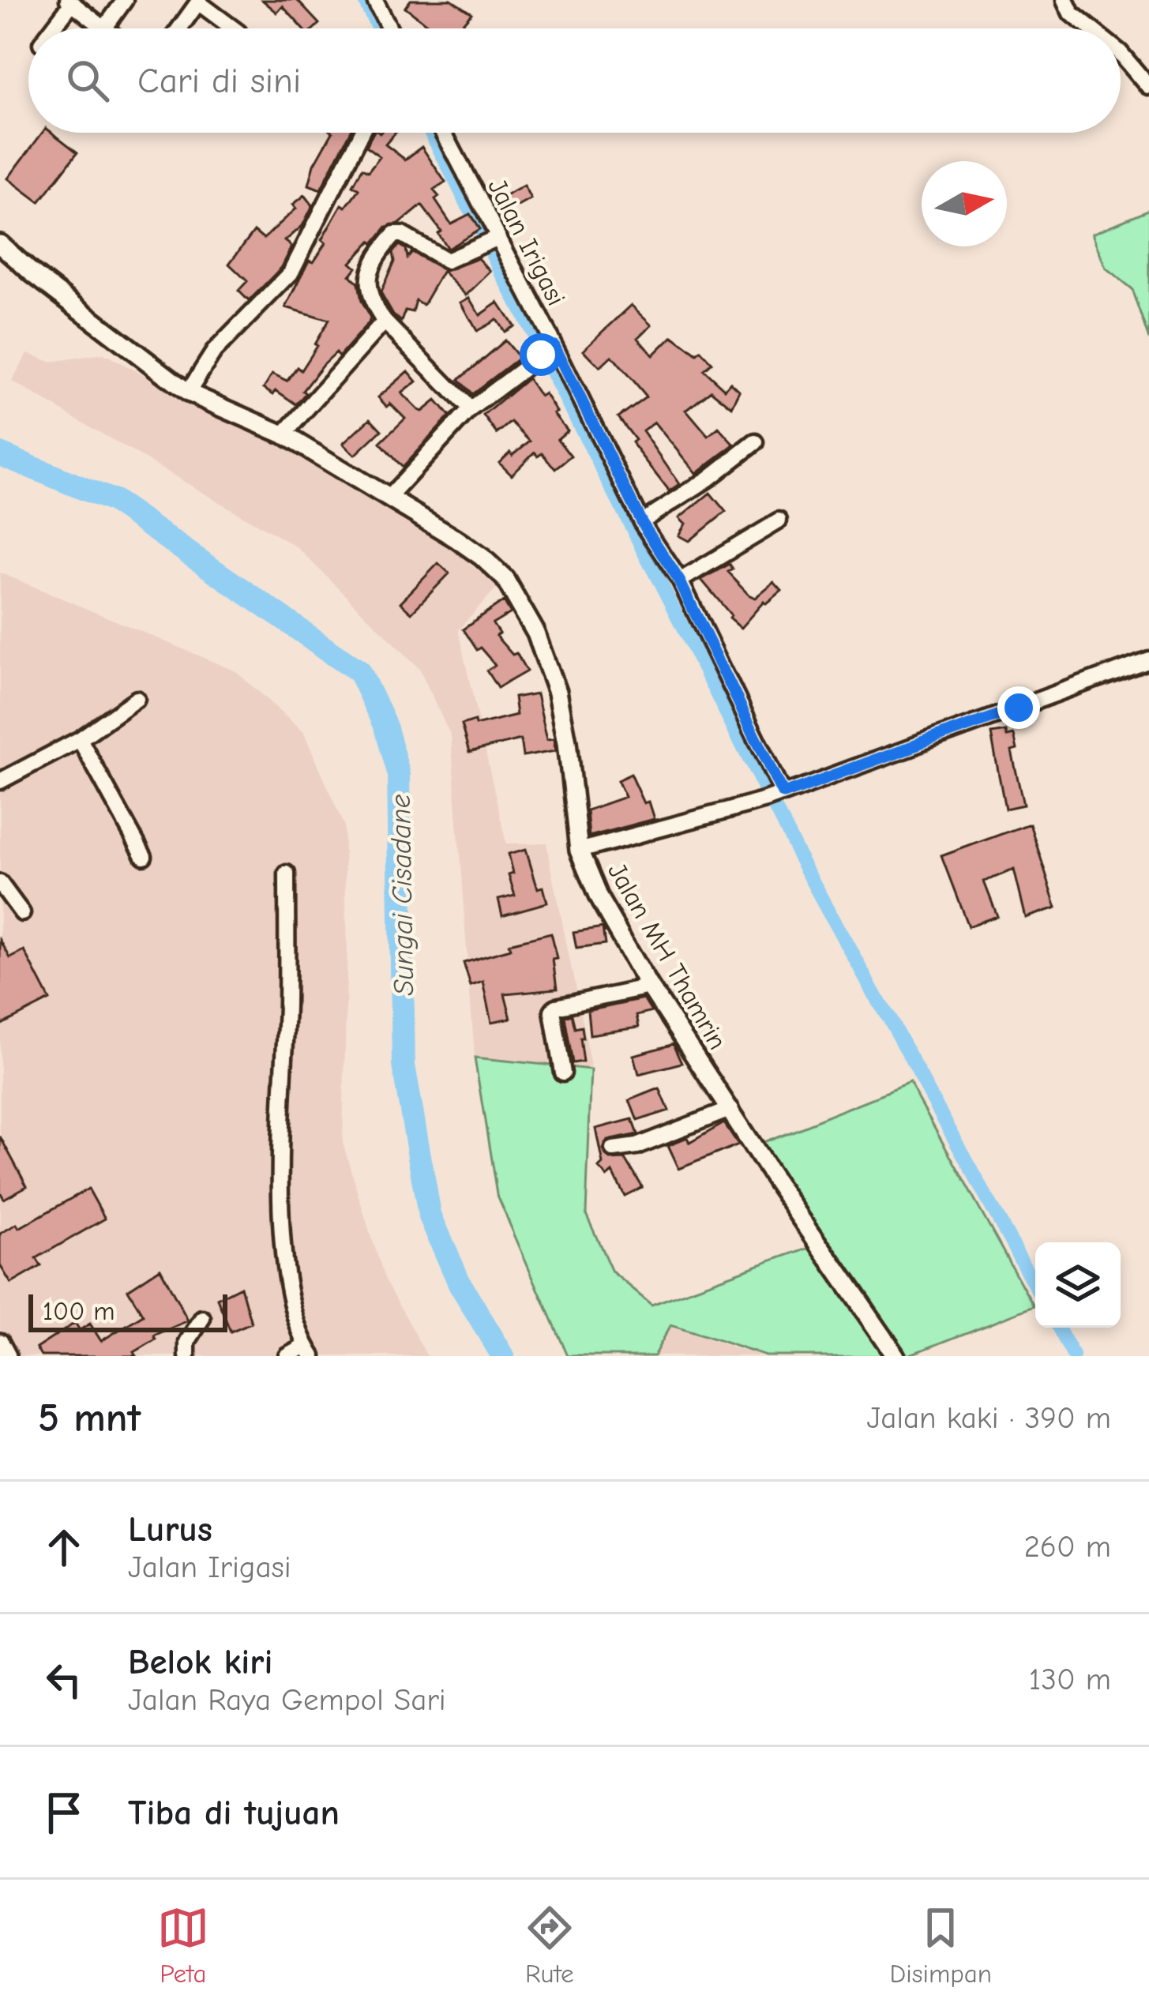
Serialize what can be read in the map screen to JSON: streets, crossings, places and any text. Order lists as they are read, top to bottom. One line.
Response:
{"streets":{"street":["Jalan Irigasi","Jalan MH Thamrin"]},"water":["Sungai Cisadane"],"scale_bar":"100 m","north":"right","page":{"search":"Cari di sini","scale":"100 m","heading":["5 mnt","Jalan kaki · 390 m"],"list":[["Lurus","Jalan Irigasi","260 m"],["Belok kiri","Jalan Raya Gempol Sari","130 m"],"Tiba di tujuan"],"nav":["Peta","Rute","Disimpan"]}}
